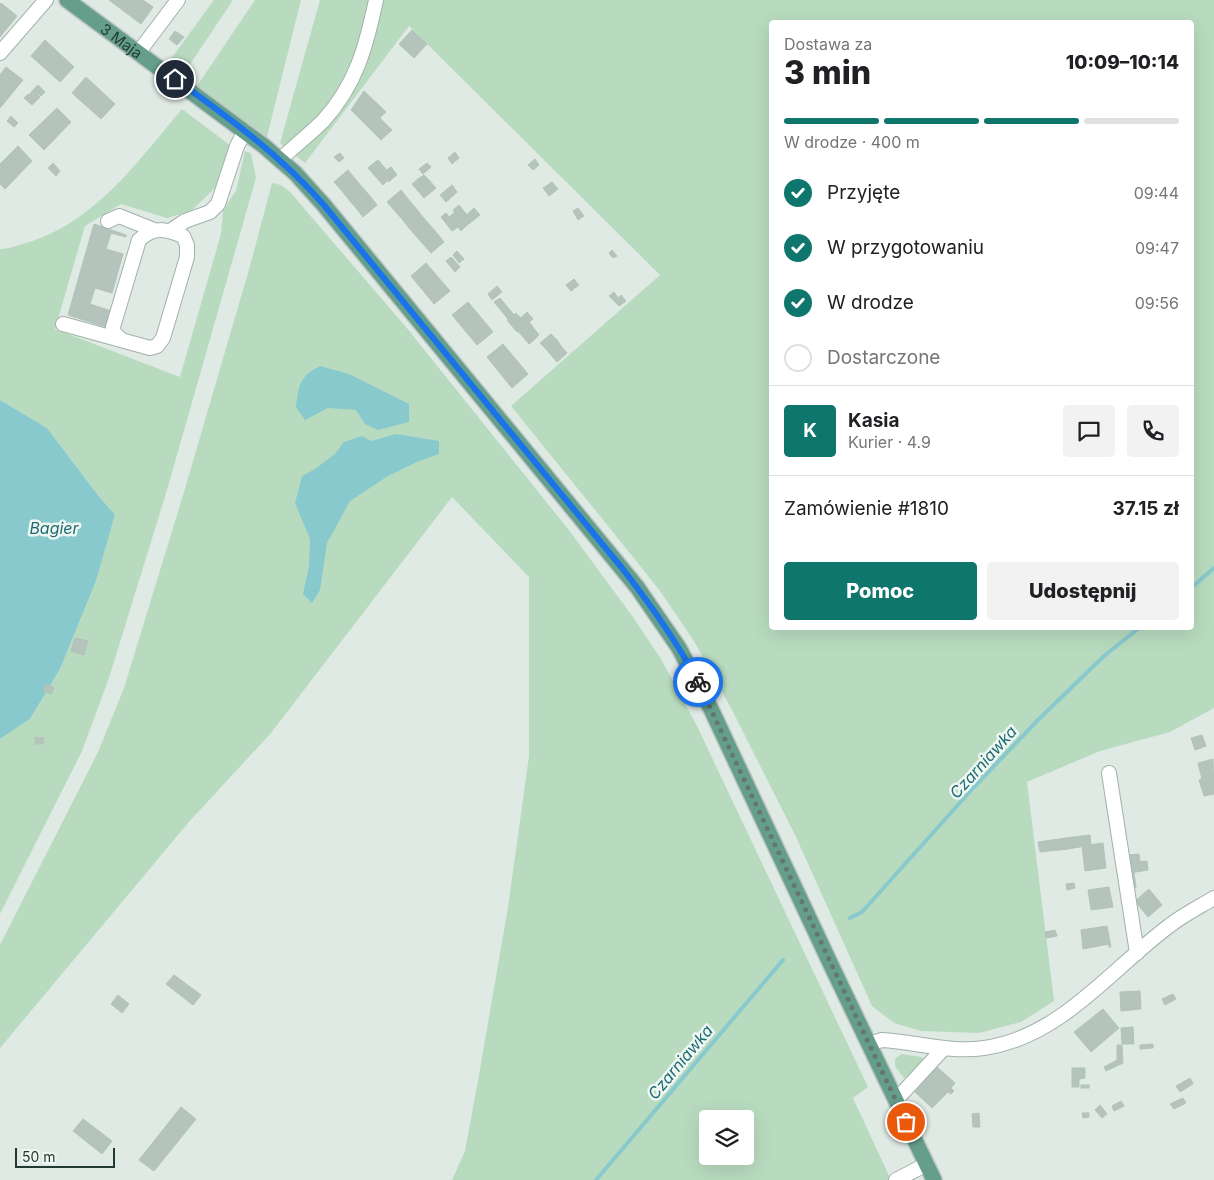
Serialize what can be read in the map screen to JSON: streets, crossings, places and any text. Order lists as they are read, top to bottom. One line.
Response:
{"streets":{"main road":["3 Maja"]},"water":["Bagier","Czarniawka"],"scale_bar":"50 m","page":{"heading":["3 min","Dostawa za","10:09–10:14"],"panel":["Kasia","Kurier · 4.9","Zamówienie #1810","37.15 zł"],"bar":"W drodze · 400 m","list":[["Przyjęte","09:44"],["W przygotowaniu","09:47"],["W drodze","09:56"],"Dostarczone"],"round":"K","buttons":["Pomoc","Udostępnij"],"scale":"50 m"}}
